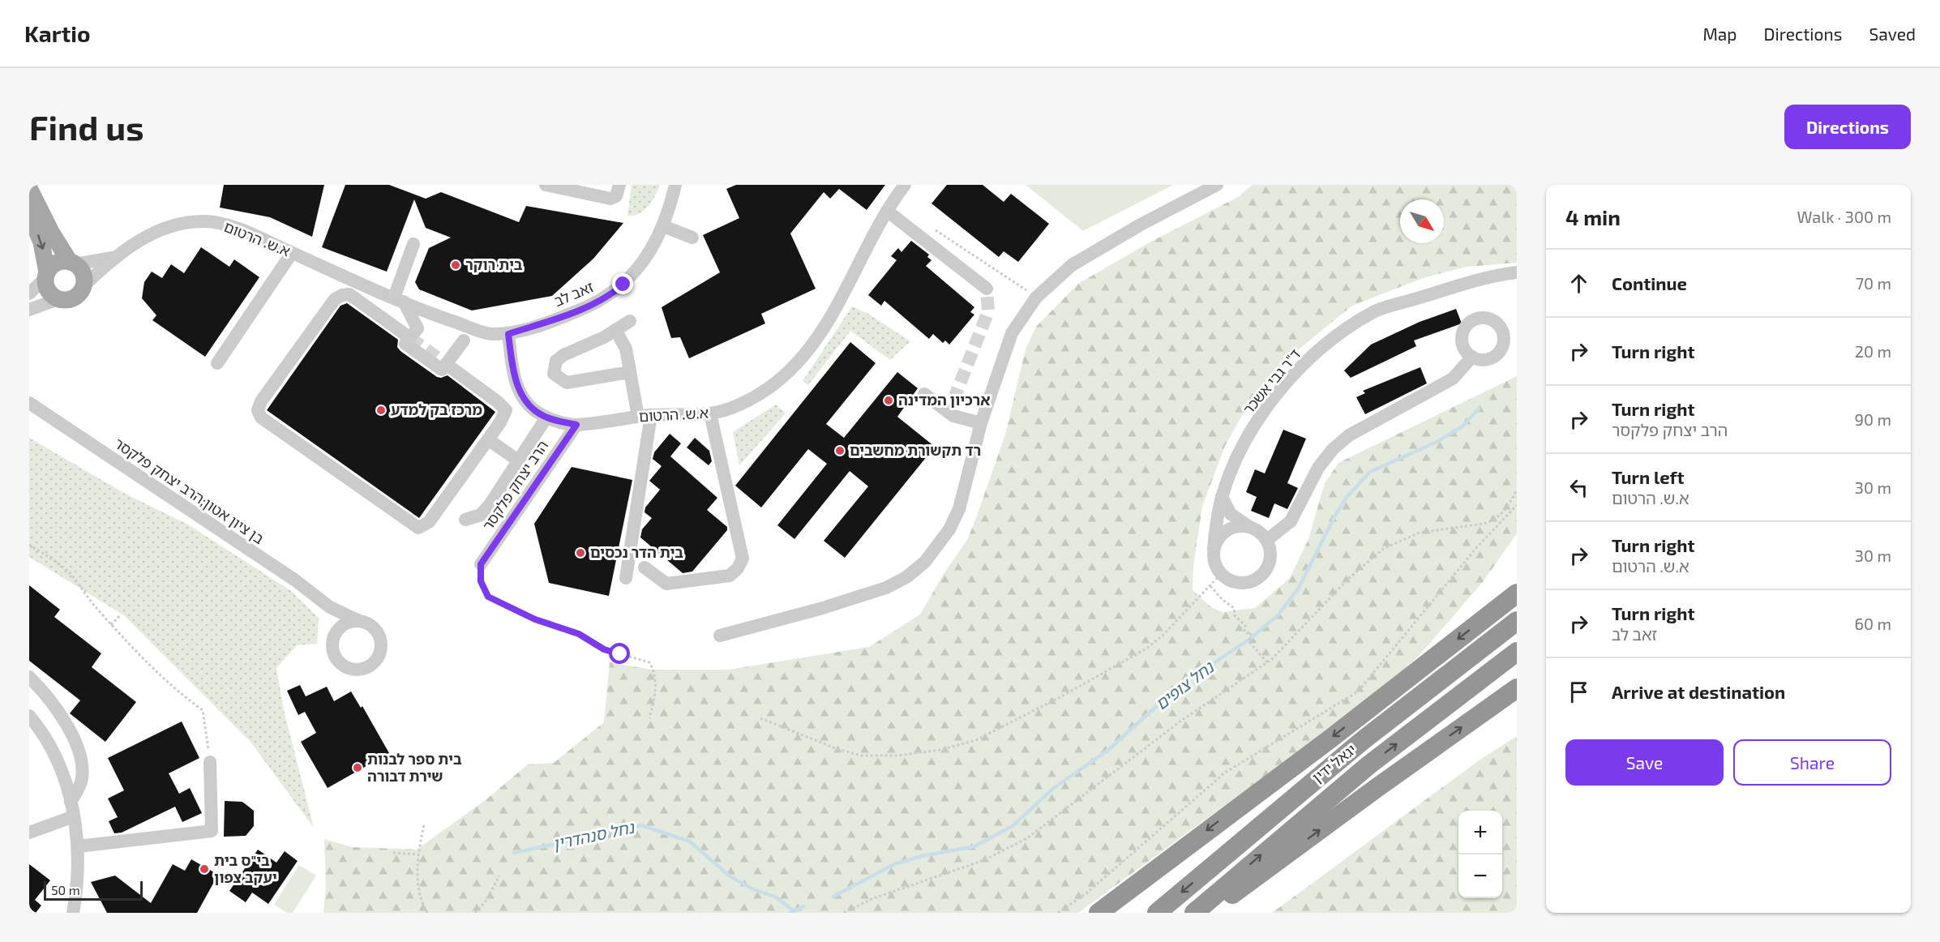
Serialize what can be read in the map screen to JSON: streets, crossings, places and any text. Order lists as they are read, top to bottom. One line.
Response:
{"streets":{"highway":["יגאל ידין"],"street":["א.ש. הרטום","זאב לב","ד\"ר גבי אשכר","הרב יצחק פלקסר","בן ציון אטון;הרב יצחק פלקסר"]},"crossings":[["א.ש. הרטום","זאב לב"],["א.ש. הרטום","הרב יצחק פלקסר"]],"water":["נחל צופים","נחל סנהדרין"],"places":["בית רוקר","ארכיון המדינה","מרכז בק למדע","רד תקשורת מחשבים","בית הדר נכסים","בית ספר לבנות שירת דבורה","בי\"ס בית יעקב צפון"],"scale_bar":"50 m","north":"bottom right","page":{"header":"Kartio","nav":["Map","Directions","Saved"],"buttons":["Directions",["Save","Share"]],"title":"Find us","heading":["4 min","Walk · 300 m"],"list":[["Continue","70 m"],["Turn right","20 m"],["Turn right","הרב יצחק פלקסר","90 m"],["Turn left","א.ש. הרטום","30 m"],["Turn right","א.ש. הרטום","30 m"],["Turn right","זאב לב","60 m"],"Arrive at destination"],"map_buttons":["+","−"],"scale":"50 m"}}
